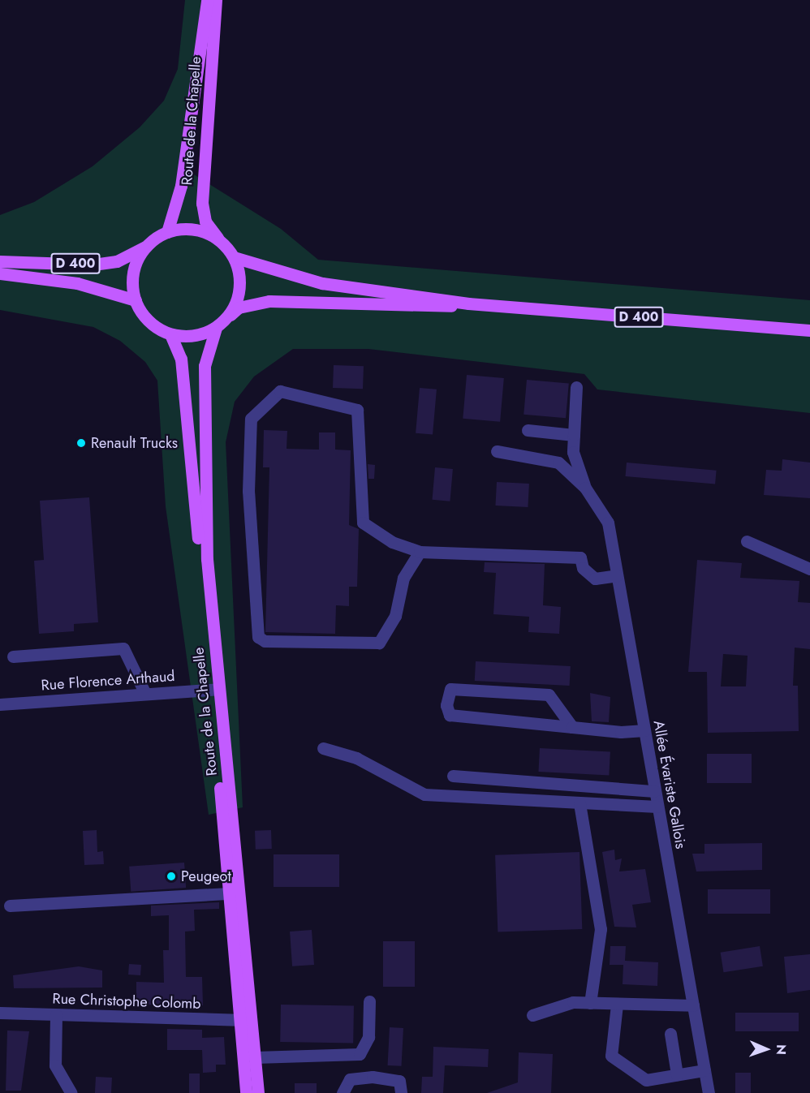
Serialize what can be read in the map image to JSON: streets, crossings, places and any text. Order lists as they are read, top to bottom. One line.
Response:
{"streets":{"main road":["Route de la Chapelle","D 400"],"street":["Rue Florence Arthaud","Allée Évariste Gallois","Rue Christophe Colomb"]},"crossings":[["Route de la Chapelle","D 400"],["Route de la Chapelle","Rue Florence Arthaud"],["Route de la Chapelle","Rue Christophe Colomb"]],"places":["Renault Trucks","Peugeot"],"north":"right"}
